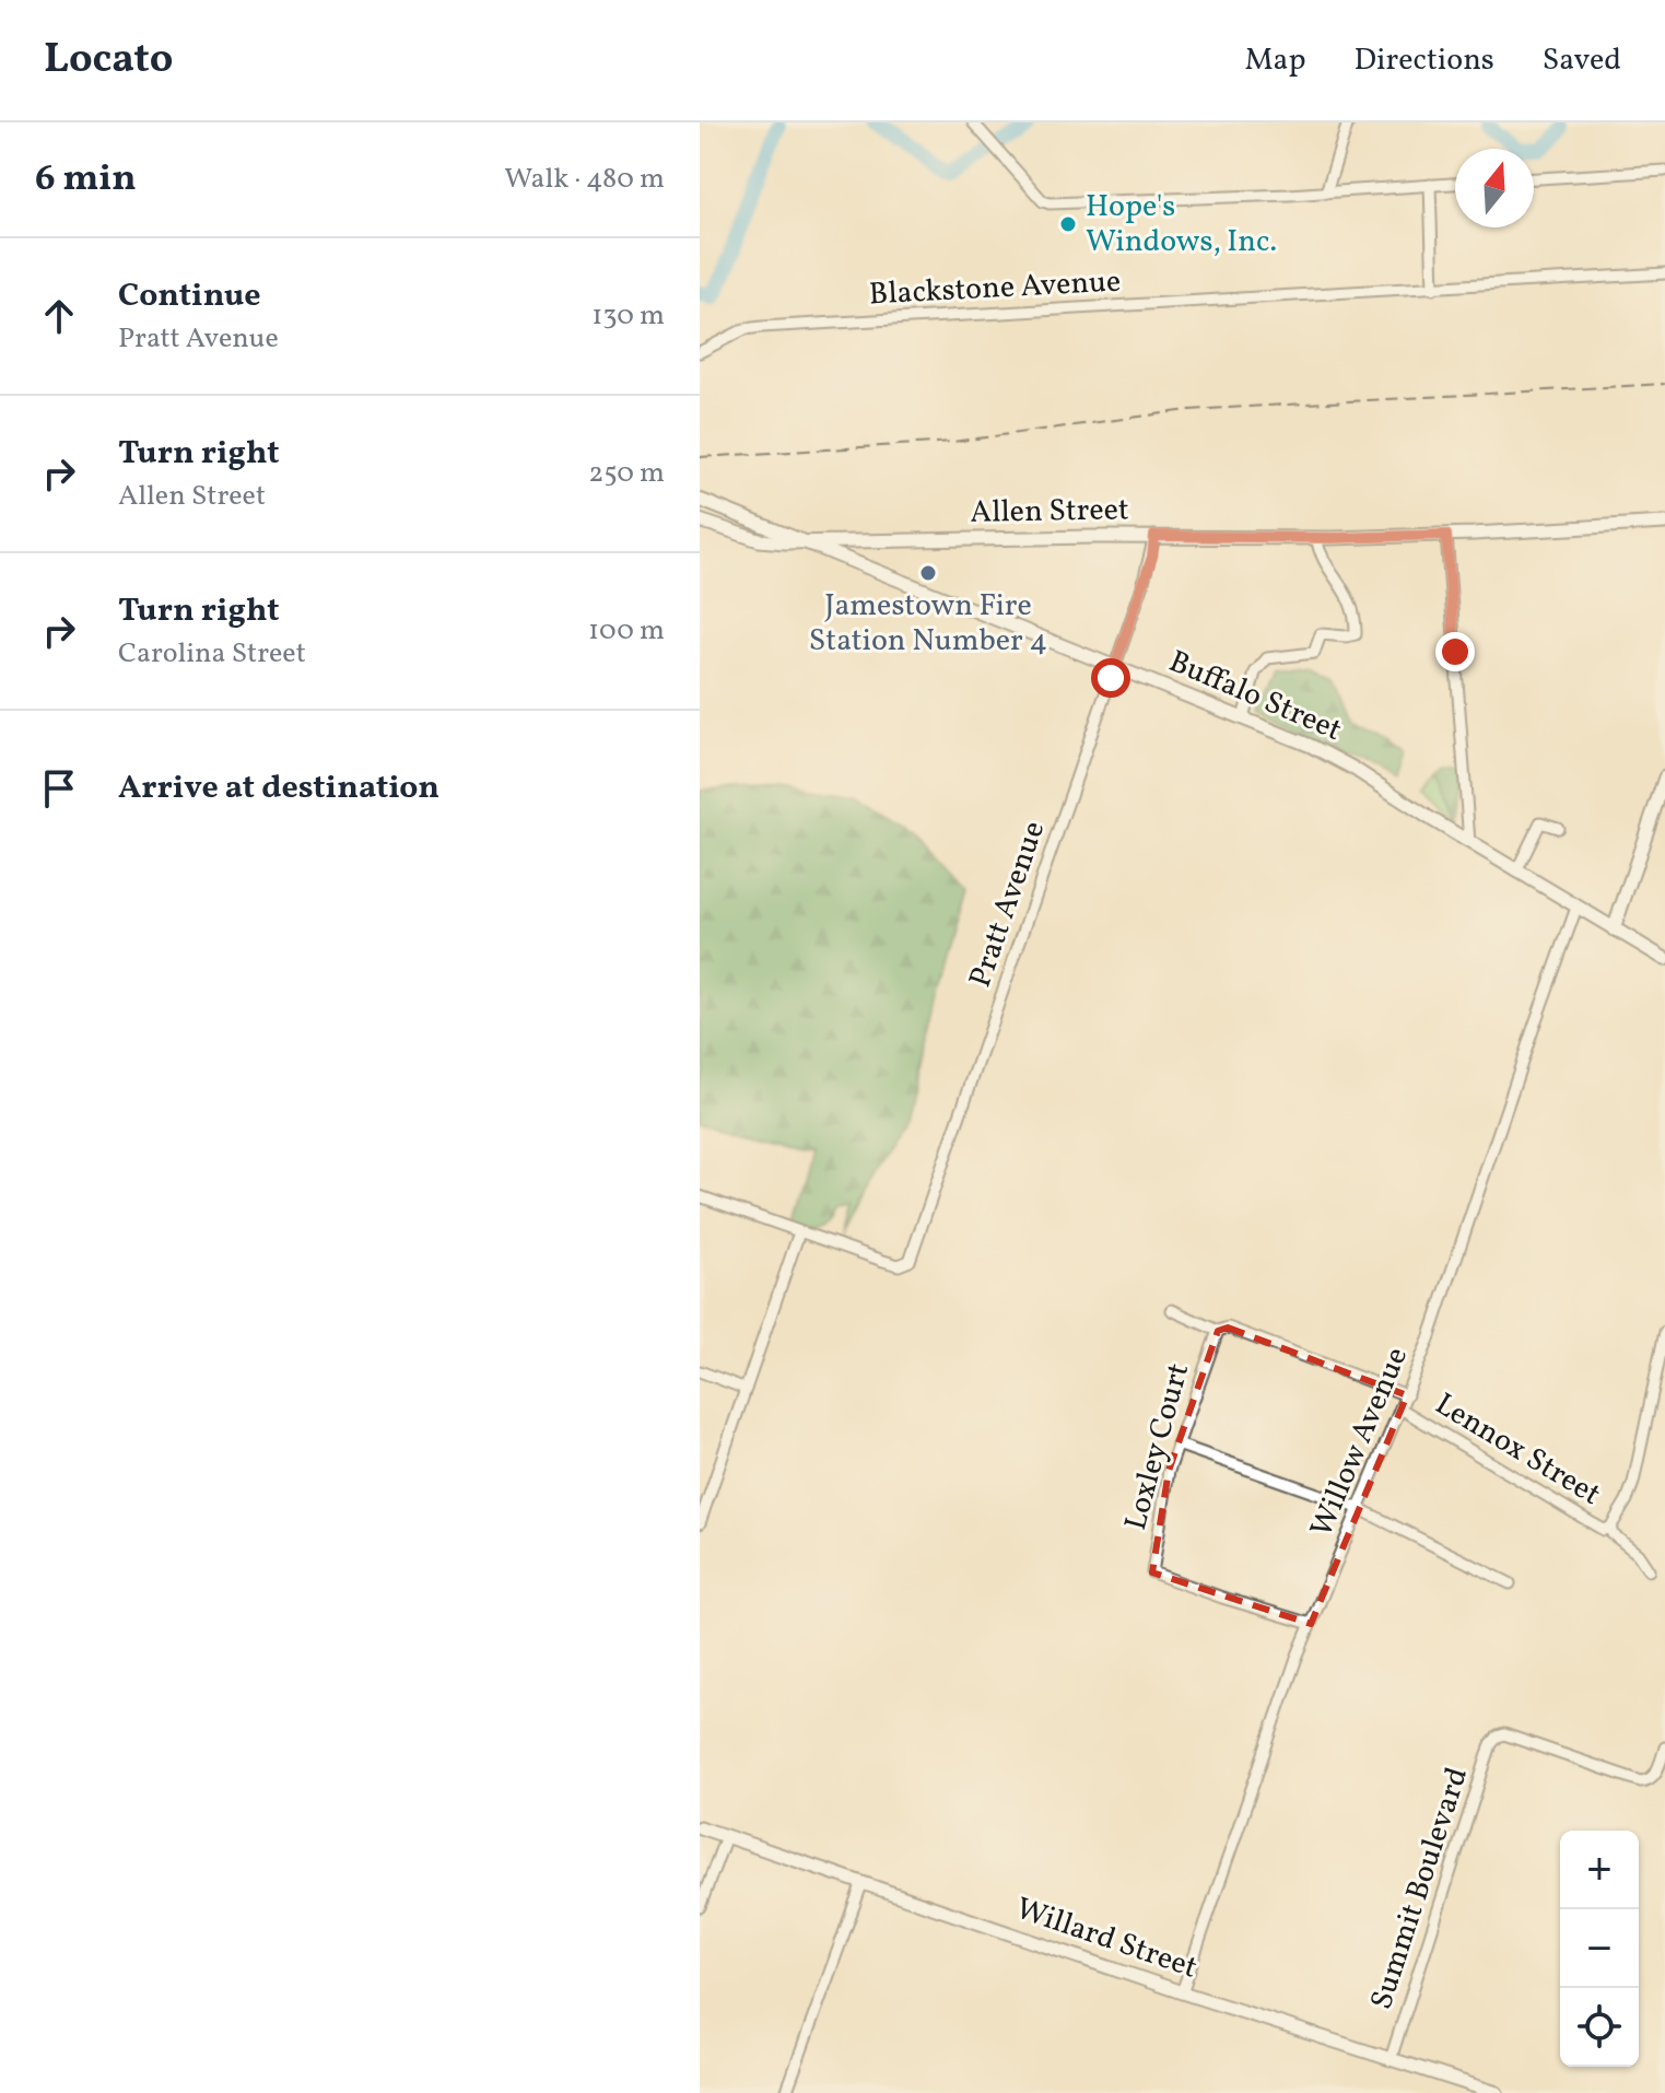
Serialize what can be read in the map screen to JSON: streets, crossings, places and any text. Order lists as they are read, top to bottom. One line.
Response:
{"streets":{"street":["Blackstone Avenue","Allen Street","Buffalo Street","Pratt Avenue","Willow Avenue","Loxley Court","Lennox Street","Summit Boulevard","Willard Street"]},"crossings":[["Allen Street","Buffalo Street"],["Allen Street","Pratt Avenue"],["Buffalo Street","Pratt Avenue"],["Buffalo Street","Willow Avenue"],["Willow Avenue","Loxley Court"],["Willow Avenue","Lennox Street"],["Willow Avenue","Willard Street"],["Summit Boulevard","Willard Street"]],"places":["Hope's Windows, Inc.","Jamestown Fire Station Number 4"],"north":"top","page":{"header":"Locato","nav":["Map","Directions","Saved"],"heading":["6 min","Walk · 480 m"],"list":[["Continue","Pratt Avenue","130 m"],["Turn right","Allen Street","250 m"],["Turn right","Carolina Street","100 m"],"Arrive at destination"],"map_buttons":["+","−"]}}
